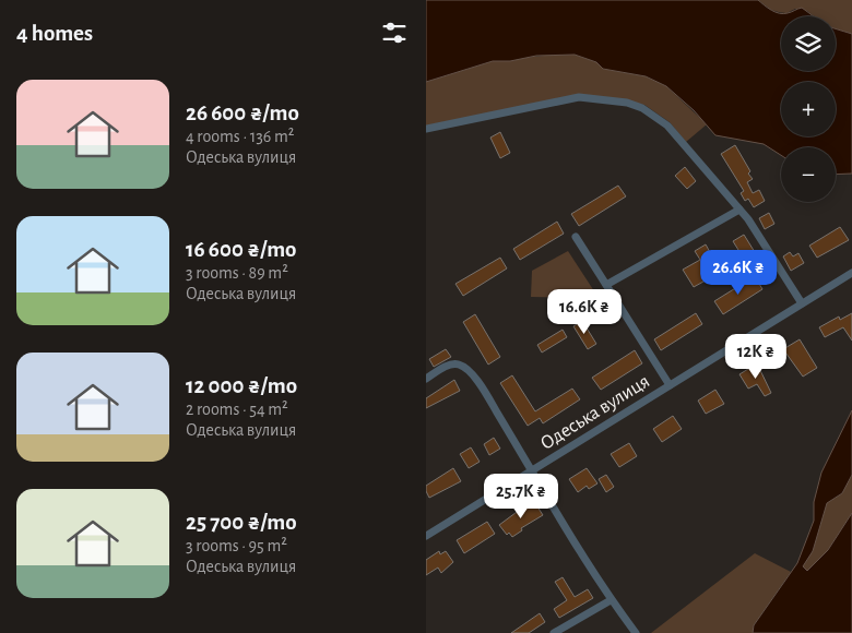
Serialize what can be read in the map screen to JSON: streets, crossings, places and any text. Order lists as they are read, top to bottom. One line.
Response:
{"streets":{"street":["Одеська вулиця"]},"page":{"heading":"4 homes","map_buttons":["+","−"],"list":[{"name":"26 600 ₴/mo","note":"4 rooms · 136 m² · Одеська вулиця"},{"name":"16 600 ₴/mo","note":"3 rooms · 89 m² · Одеська вулиця"},{"name":"12 000 ₴/mo","note":"2 rooms · 54 m² · Одеська вулиця"},{"name":"25 700 ₴/mo","note":"3 rooms · 95 m² · Одеська вулиця"}],"price":["26.6K ₴","16.6K ₴","12K ₴","25.7K ₴"]}}
